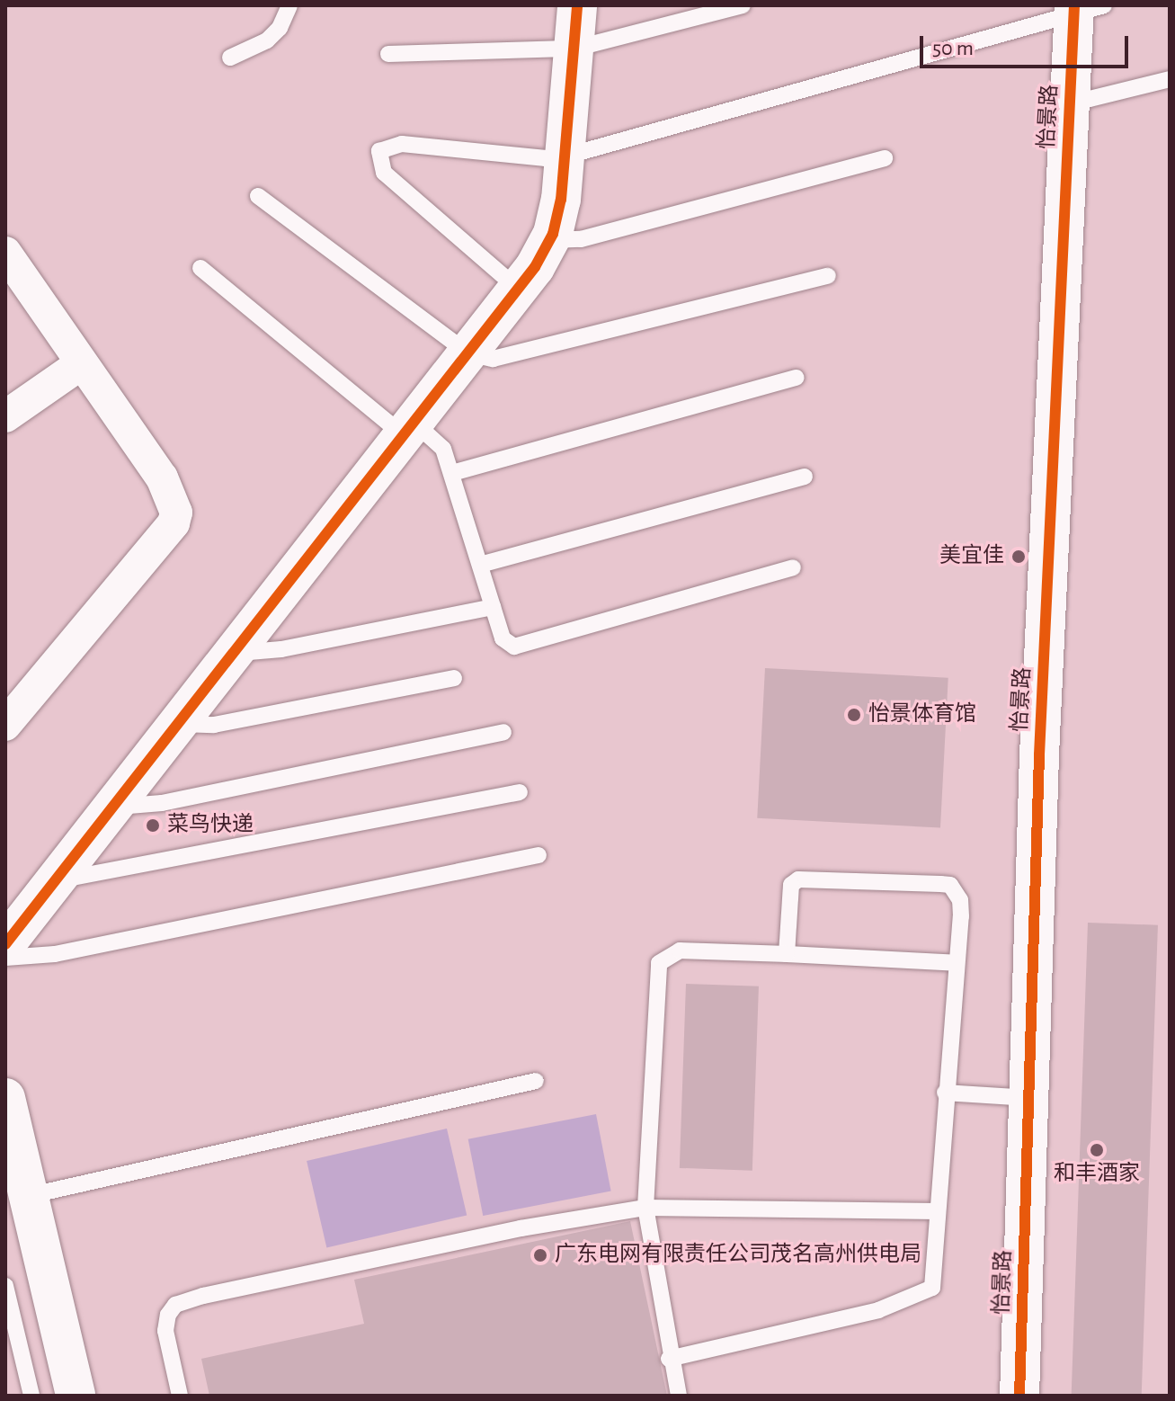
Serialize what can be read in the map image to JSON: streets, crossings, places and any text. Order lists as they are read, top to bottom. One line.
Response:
{"streets":{"street":["怡景路"]},"places":["美宜佳","怡景体育馆","菜鸟快递","和丰酒家","广东电网有限责任公司茂名高州供电局"],"scale_bar":"50 m"}
